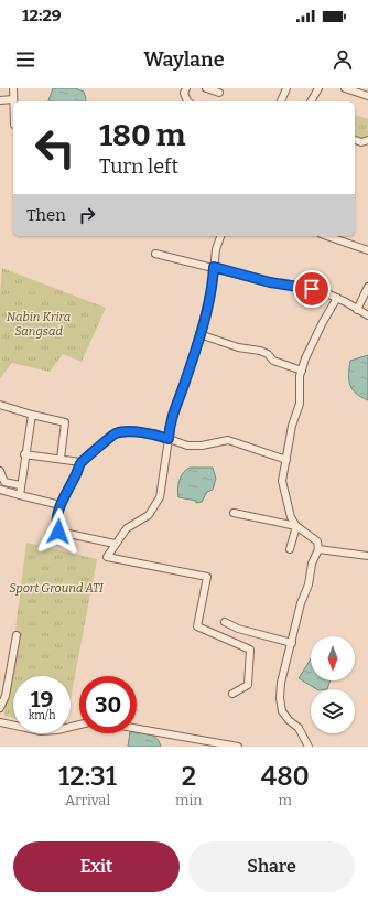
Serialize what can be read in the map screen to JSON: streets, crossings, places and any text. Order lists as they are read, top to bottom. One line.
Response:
{"parks":["Nabin Krira Sangsad","Sport Ground ATI"],"north":"bottom","page":{"status":"12:29","header":"Waylane","turn":["180 m","Turn left"],"then":"Then","speed":"19 km/h","limit":"30","eta":["12:31","Arrival","2","min","480","m"],"buttons":["Exit","Share"]}}
